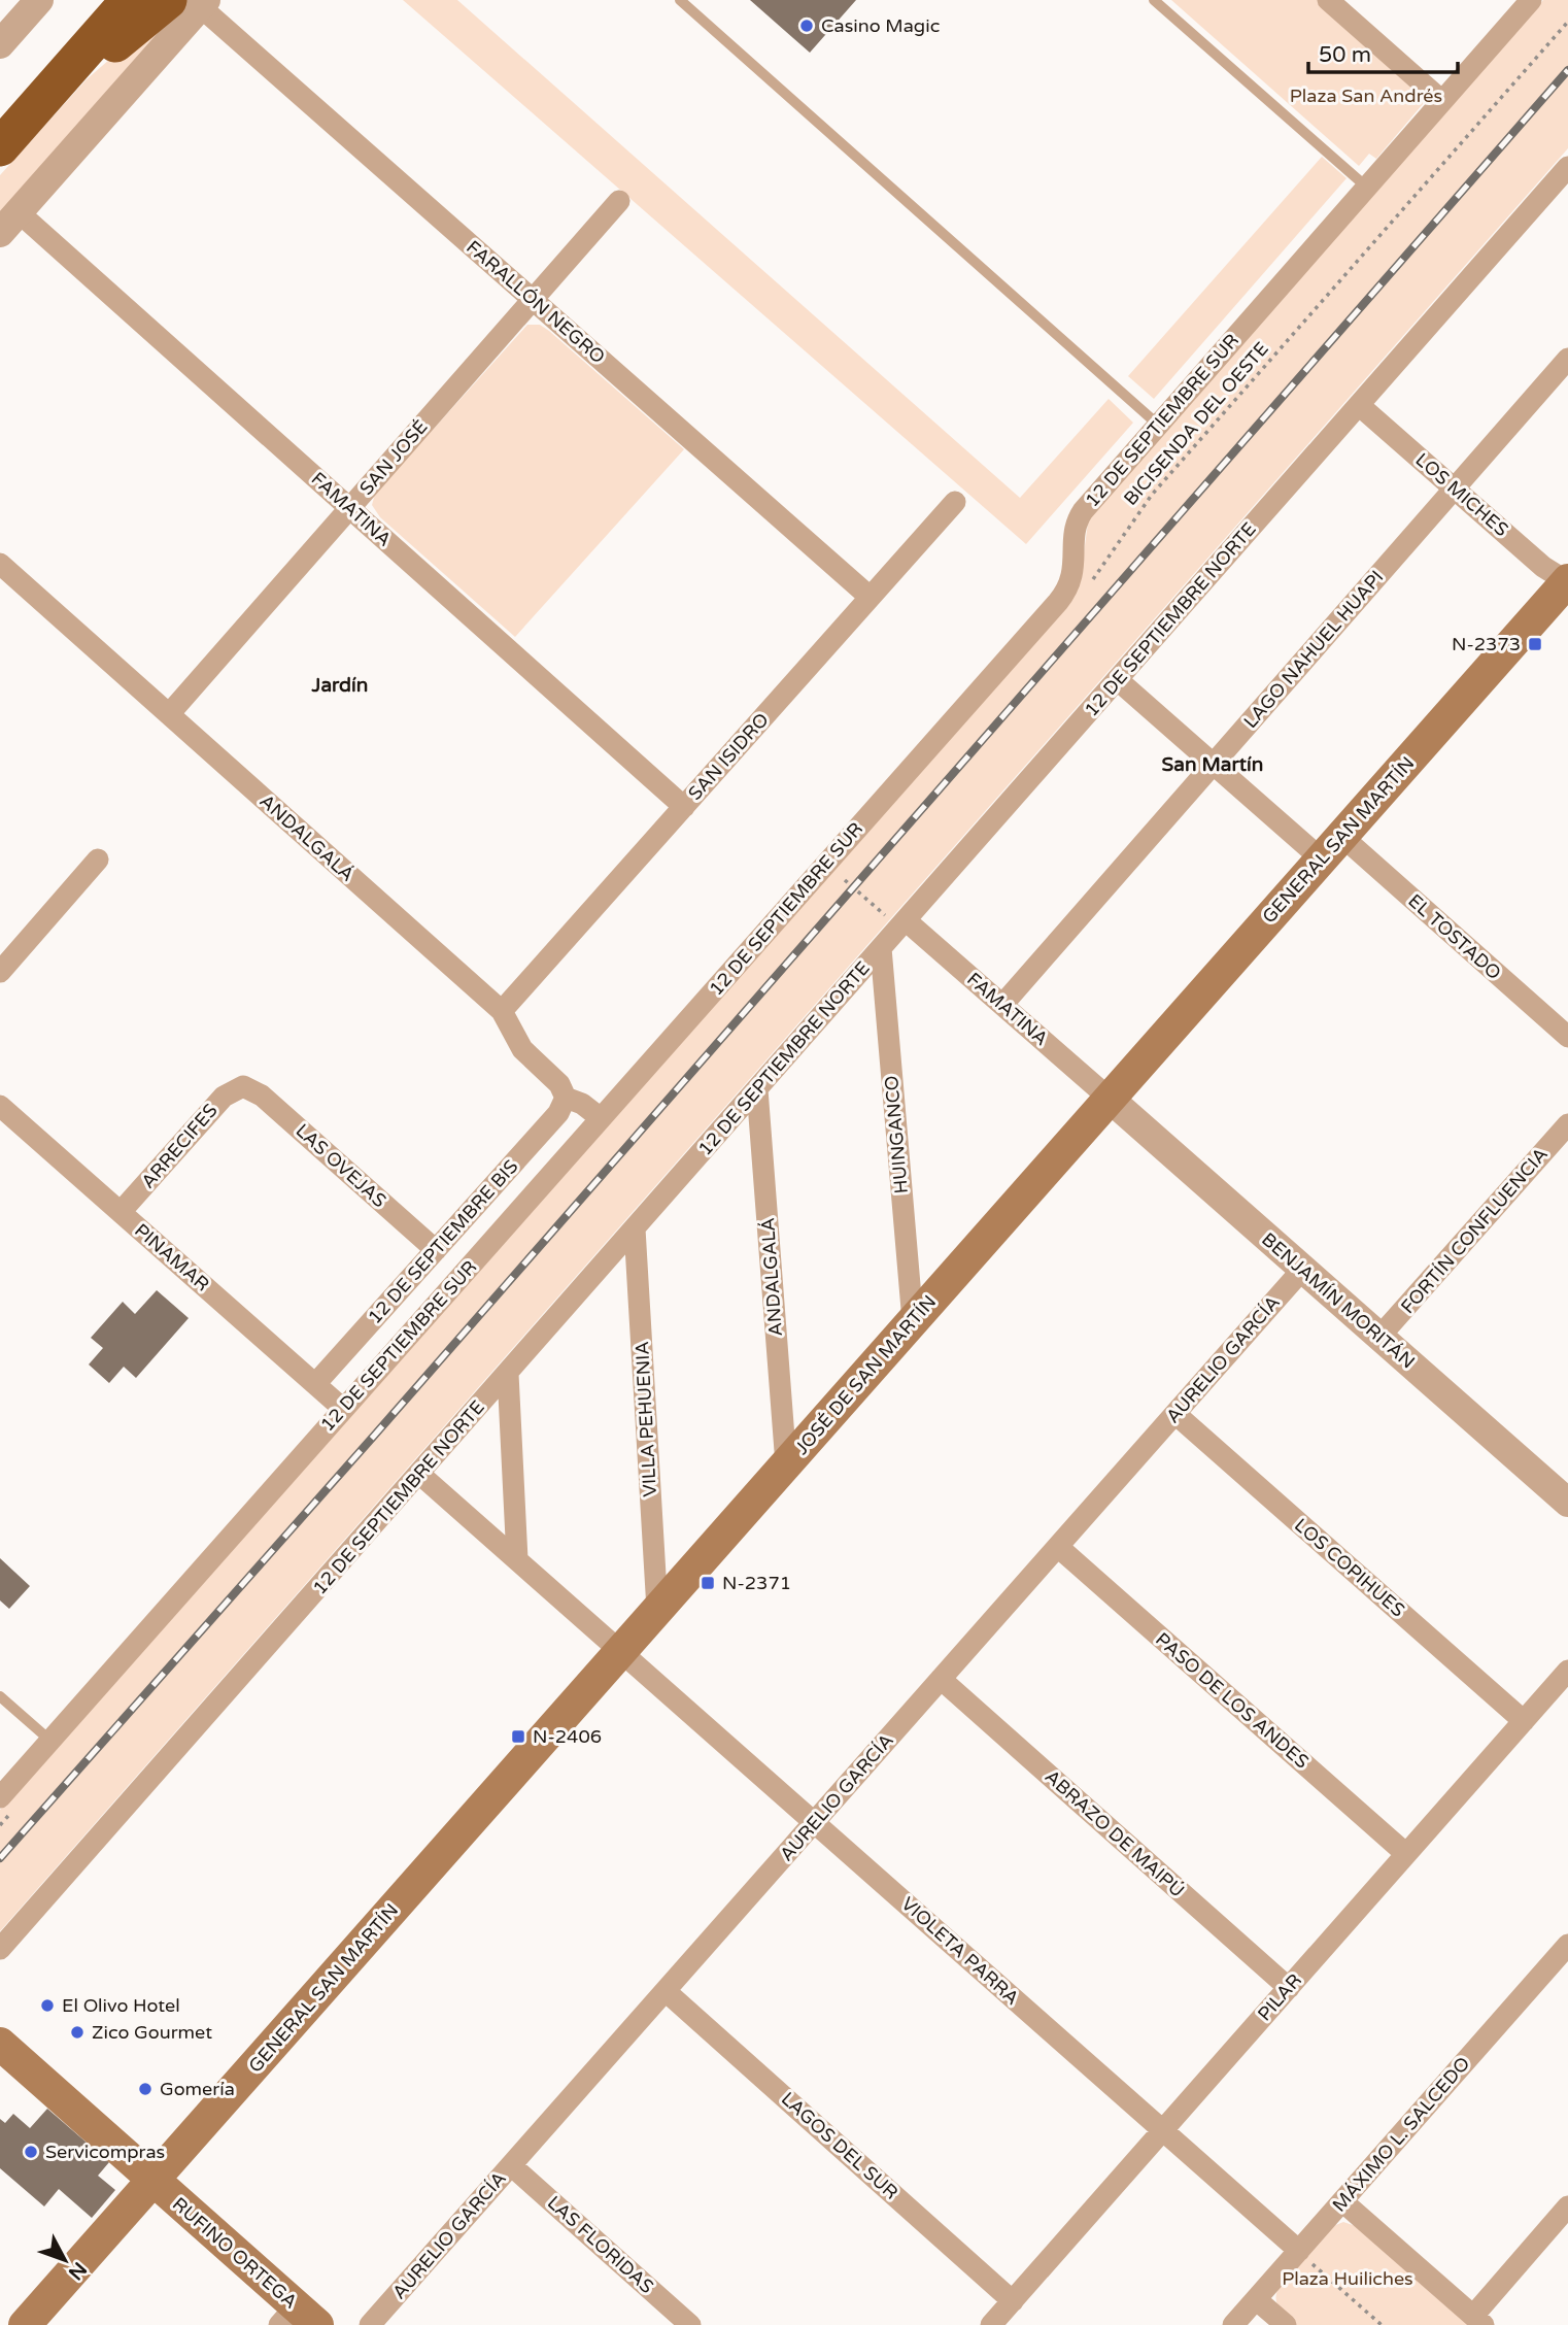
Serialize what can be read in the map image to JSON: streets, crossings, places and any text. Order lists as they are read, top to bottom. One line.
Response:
{"streets":{"main road":["GENERAL SAN MARTÍN","JOSÉ DE SAN MARTÍN","RUFINO ORTEGA"],"street":["FARALLÓN NEGRO","12 DE SEPTIEMBRE SUR","SAN JOSÉ","LOS MICHES","FAMATINA","12 DE SEPTIEMBRE NORTE","LAGO NAHUEL HUAPI","SAN ISIDRO","ANDALGALÁ","EL TOSTADO","HUINGANCO","ARRECIFES","LAS OVEJAS","FORTÍN CONFLUENCIA","12 DE SEPTIEMBRE BIS","PINAMAR","BENJAMÍN MORITÁN","AURELIO GARCÍA","VILLA PEHUENIA","LOS COPIHUES","PASO DE LOS ANDES","ABRAZO DE MAIPÚ","VIOLETA PARRA","PILAR","MÁXIMO L. SALCEDO","LAGOS DEL SUR","LAS FLORIDAS"],"path":["BICISENDA DEL OESTE"]},"crossings":[["FARALLÓN NEGRO","SAN JOSÉ"],["FARALLÓN NEGRO","SAN ISIDRO"],["12 DE SEPTIEMBRE SUR","ANDALGALÁ"],["12 DE SEPTIEMBRE SUR","PINAMAR"],["SAN JOSÉ","FAMATINA"],["SAN JOSÉ","ANDALGALÁ"],["LOS MICHES","12 DE SEPTIEMBRE NORTE"],["LOS MICHES","LAGO NAHUEL HUAPI"],["LOS MICHES","GENERAL SAN MARTÍN"],["FAMATINA","12 DE SEPTIEMBRE NORTE"],["FAMATINA","LAGO NAHUEL HUAPI"],["FAMATINA","SAN ISIDRO"],["FAMATINA","GENERAL SAN MARTÍN"],["FAMATINA","BENJAMÍN MORITÁN"],["FAMATINA","JOSÉ DE SAN MARTÍN"],["12 DE SEPTIEMBRE NORTE","ANDALGALÁ"],["12 DE SEPTIEMBRE NORTE","HUINGANCO"],["12 DE SEPTIEMBRE NORTE","VILLA PEHUENIA"],["SAN ISIDRO","ANDALGALÁ"],["ANDALGALÁ","12 DE SEPTIEMBRE BIS"],["ANDALGALÁ","JOSÉ DE SAN MARTÍN"],["GENERAL SAN MARTÍN","EL TOSTADO"],["GENERAL SAN MARTÍN","BENJAMÍN MORITÁN"],["GENERAL SAN MARTÍN","JOSÉ DE SAN MARTÍN"],["GENERAL SAN MARTÍN","VIOLETA PARRA"],["GENERAL SAN MARTÍN","RUFINO ORTEGA"],["HUINGANCO","JOSÉ DE SAN MARTÍN"],["ARRECIFES","LAS OVEJAS"],["ARRECIFES","PINAMAR"],["LAS OVEJAS","12 DE SEPTIEMBRE BIS"],["FORTÍN CONFLUENCIA","BENJAMÍN MORITÁN"],["12 DE SEPTIEMBRE BIS","PINAMAR"],["BENJAMÍN MORITÁN","AURELIO GARCÍA"],["BENJAMÍN MORITÁN","JOSÉ DE SAN MARTÍN"],["AURELIO GARCÍA","LOS COPIHUES"],["AURELIO GARCÍA","PASO DE LOS ANDES"],["AURELIO GARCÍA","ABRAZO DE MAIPÚ"],["AURELIO GARCÍA","VIOLETA PARRA"],["AURELIO GARCÍA","LAGOS DEL SUR"],["AURELIO GARCÍA","LAS FLORIDAS"],["JOSÉ DE SAN MARTÍN","VILLA PEHUENIA"],["JOSÉ DE SAN MARTÍN","VIOLETA PARRA"],["LOS COPIHUES","PILAR"],["PASO DE LOS ANDES","PILAR"],["ABRAZO DE MAIPÚ","PILAR"],["VIOLETA PARRA","PILAR"],["VIOLETA PARRA","MÁXIMO L. SALCEDO"],["PILAR","LAGOS DEL SUR"]],"districts":["Jardín","San Martín"],"parks":["Plaza San Andrés","Plaza Huiliches"],"places":{"other":["Casino Magic","El Olivo Hotel","Zico Gourmet","Gomería","Servicompras"],"transit":["N-2373","N-2371","N-2406"]},"scale_bar":"50 m","north":"bottom right"}
